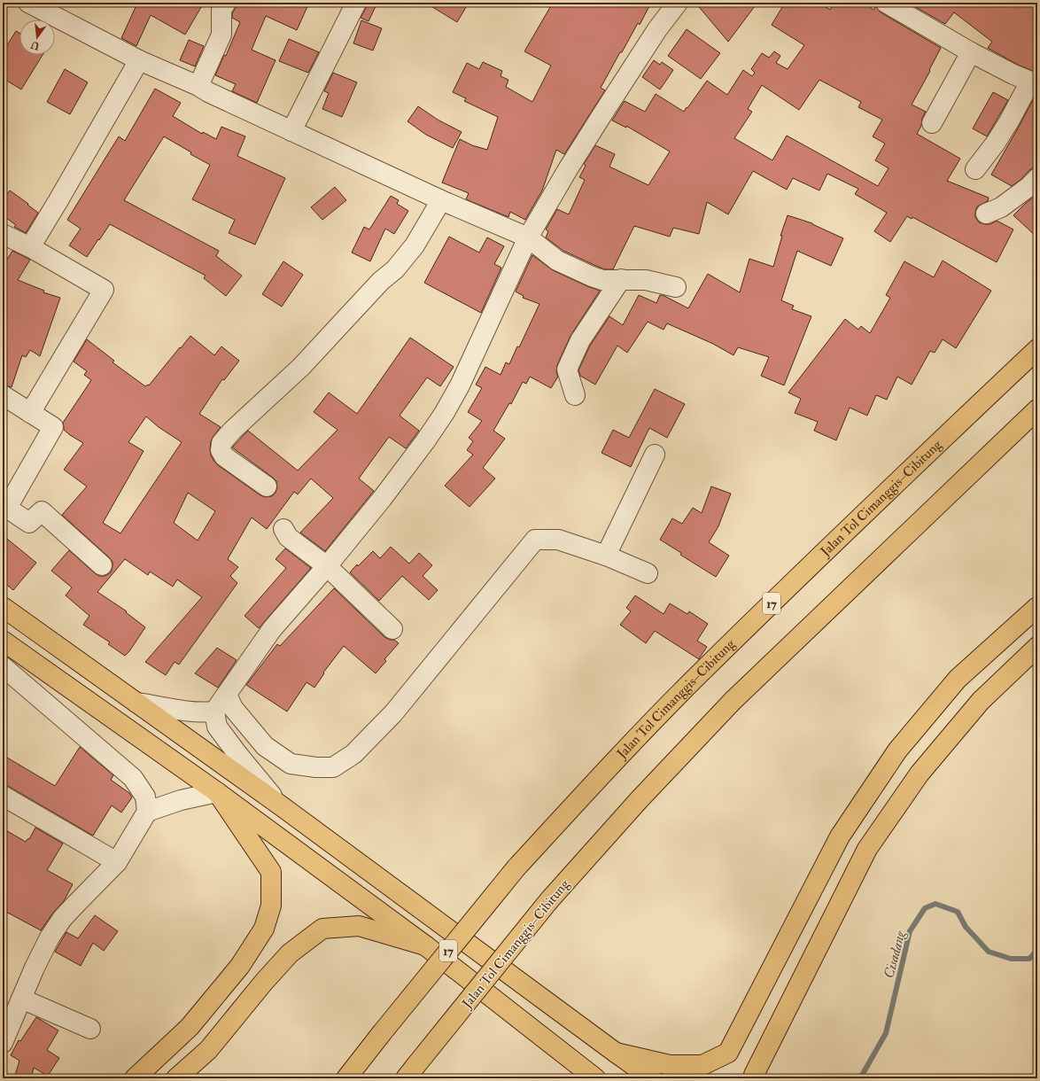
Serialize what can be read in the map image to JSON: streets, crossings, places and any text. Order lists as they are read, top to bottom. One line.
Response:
{"streets":{"main road":["Jalan Tol Cimanggis–Cibitung","17"]},"water":["Cisadang"],"north":"bottom"}
